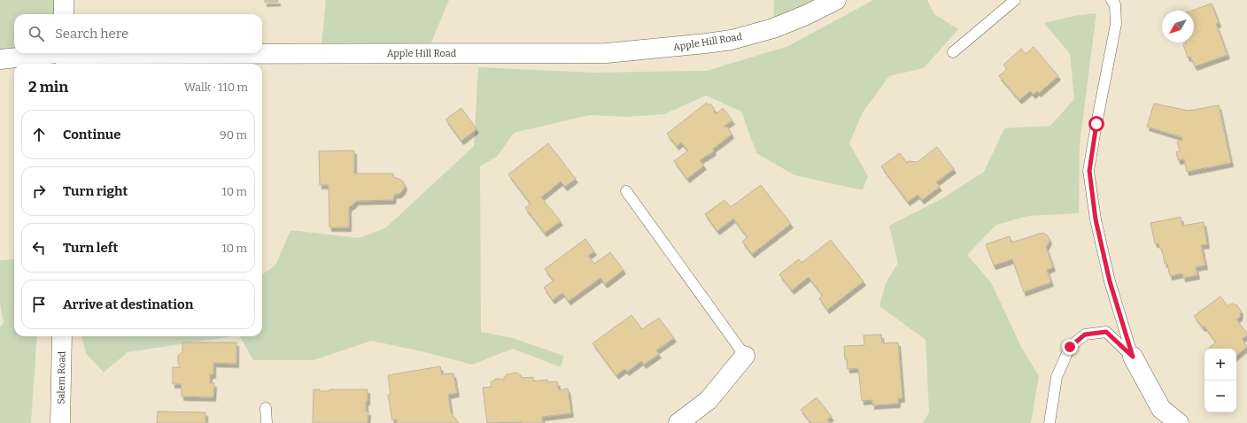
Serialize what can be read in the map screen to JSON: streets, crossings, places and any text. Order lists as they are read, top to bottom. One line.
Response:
{"streets":{"street":["Apple Hill Road","Salem Road"]},"north":"bottom left","page":{"search":"Search here","heading":["2 min","Walk · 110 m"],"list":[["Continue","90 m"],["Turn right","10 m"],["Turn left","10 m"],"Arrive at destination"],"map_buttons":["+","−"]}}
